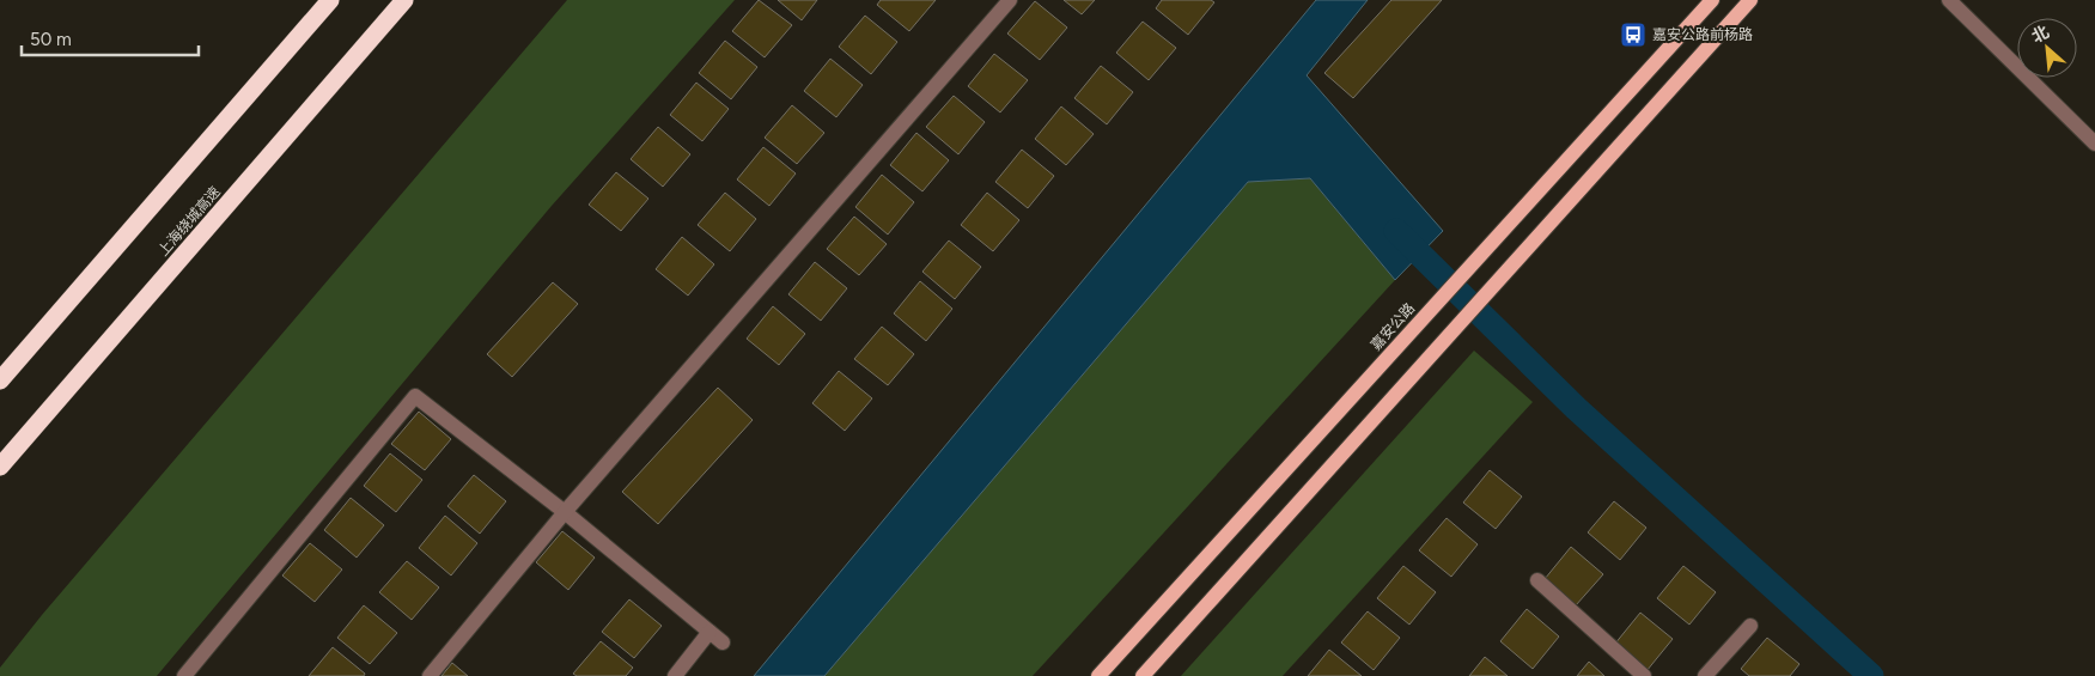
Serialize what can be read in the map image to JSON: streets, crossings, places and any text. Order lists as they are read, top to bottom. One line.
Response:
{"streets":{"highway":["上海绕城高速"],"main road":["嘉安公路"]},"places":{"bus stop":["嘉安公路前杨路"]},"scale_bar":"50 m","north":"top left"}
